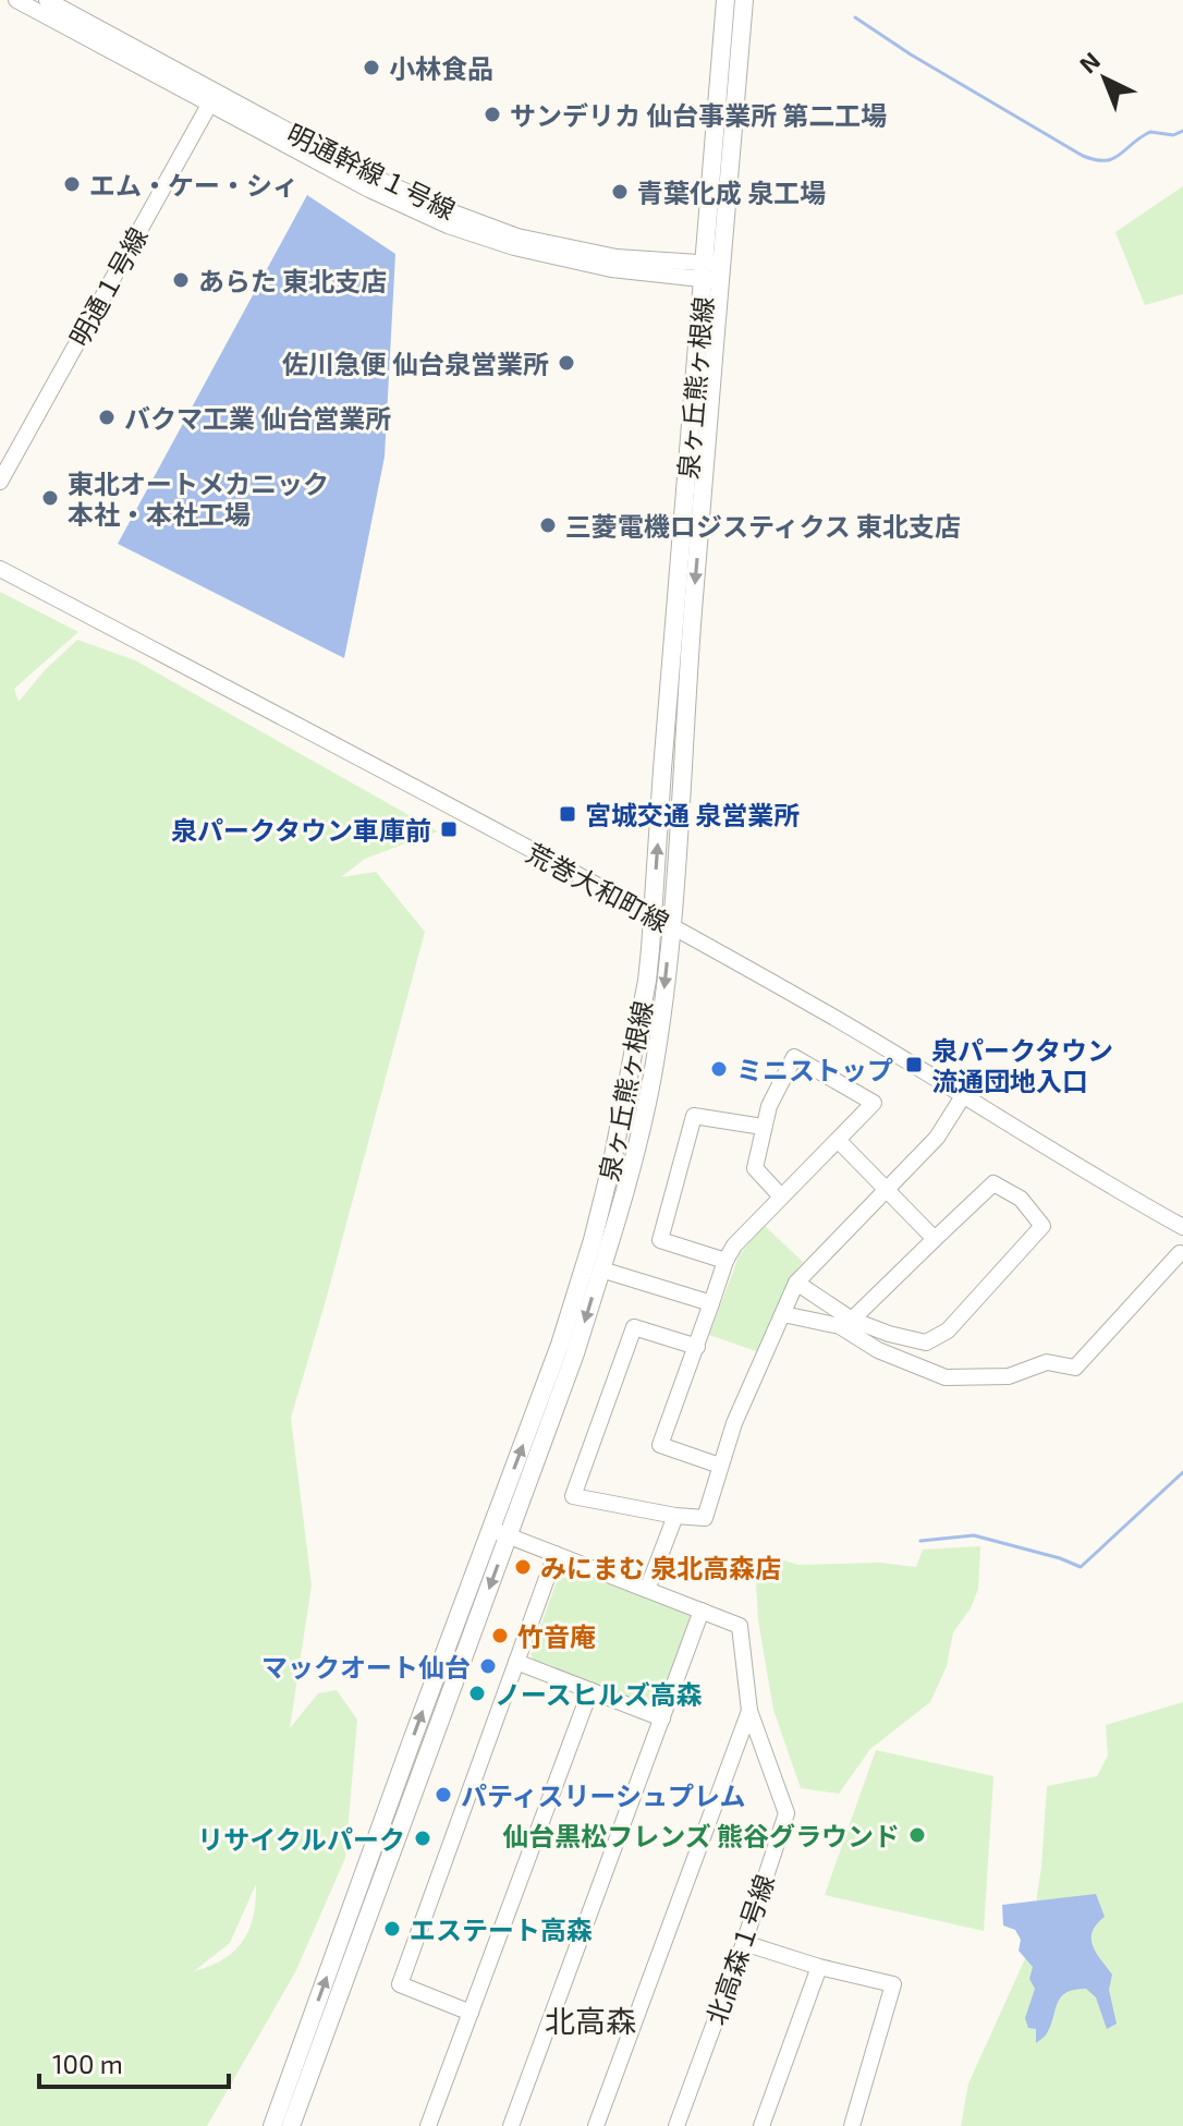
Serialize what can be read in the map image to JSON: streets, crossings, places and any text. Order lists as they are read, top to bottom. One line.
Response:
{"streets":{"main road":["泉ヶ丘熊ヶ根線"],"street":["明通１号線","荒巻大和町線","北高森１号線"]},"crossings":[["泉ヶ丘熊ヶ根線","荒巻大和町線"],["泉ヶ丘熊ヶ根線","北高森１号線"]],"districts":["北高森"],"places":{"other":["小林食品","サンデリカ 仙台事業所 第二工場","エム・ケー・シィ","青葉化成 泉工場","あらた 東北支店","佐川急便 仙台泉営業所","バクマ工業 仙台営業所","東北オートメカニック 本社・本社工場","三菱電機ロジスティクス 東北支店","ミニストップ","みにまむ 泉北高森店","竹音庵","マックオート仙台","ノースヒルズ高森","パティスリーシュプレム","仙台黒松フレンズ 熊谷グラウンド","リサイクルパーク","エステート高森"],"transit":["宮城交通 泉営業所","泉パークタウン車庫前","泉パークタウン 流通団地入口"]},"scale_bar":"100 m","north":"top left"}
